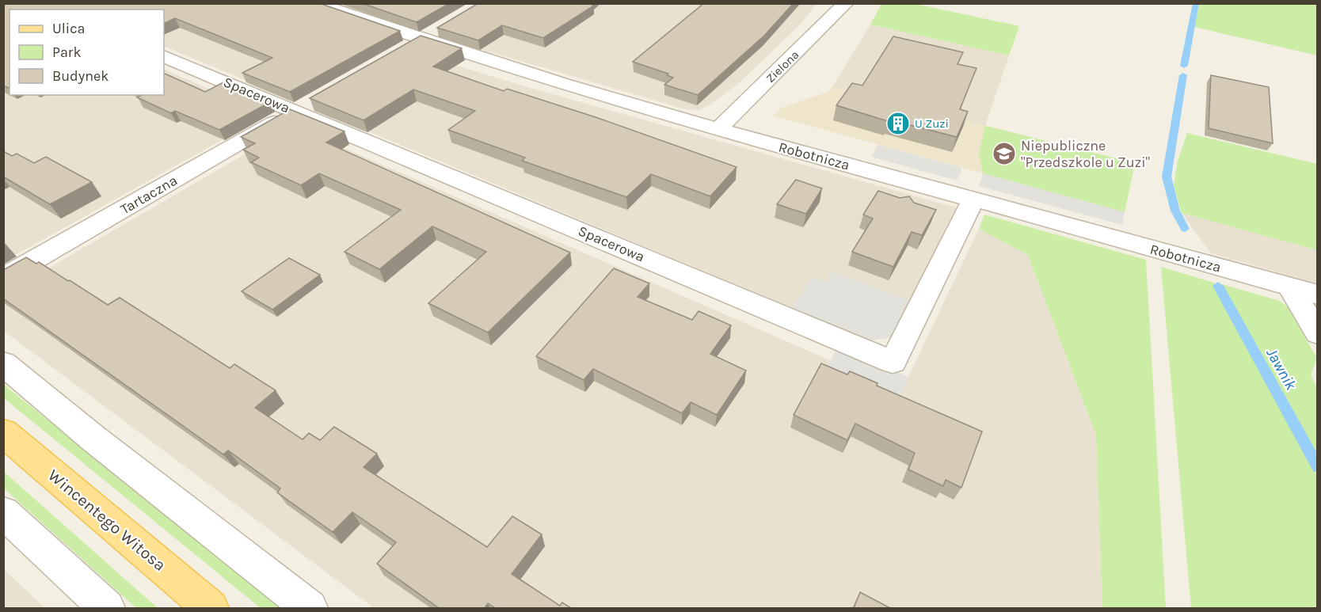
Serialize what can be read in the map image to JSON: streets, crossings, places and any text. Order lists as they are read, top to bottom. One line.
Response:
{"streets":{"main road":["Wincentego Witosa"],"street":["Zielona","Spacerowa","Robotnicza","Tartaczna"]},"crossings":[["Zielona","Robotnicza"],["Spacerowa","Robotnicza"],["Spacerowa","Tartaczna"]],"water":["Jawnik"],"places":{"building":["U Zuzi"],"school or university":["Niepubliczne \"Przedszkole u Zuzi\""]},"legend":["Ulica","Park","Budynek"]}
